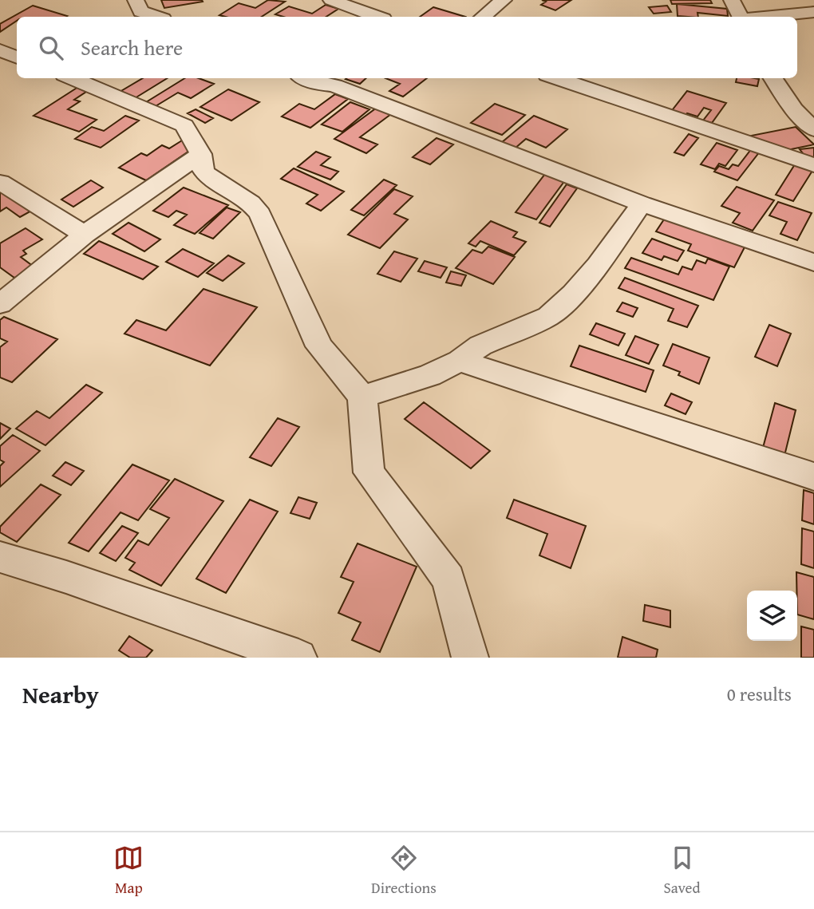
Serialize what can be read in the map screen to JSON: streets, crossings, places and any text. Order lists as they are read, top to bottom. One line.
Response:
{"page":{"search":"Search here","heading":["Nearby","0 results"],"nav":["Map","Directions","Saved"]}}
